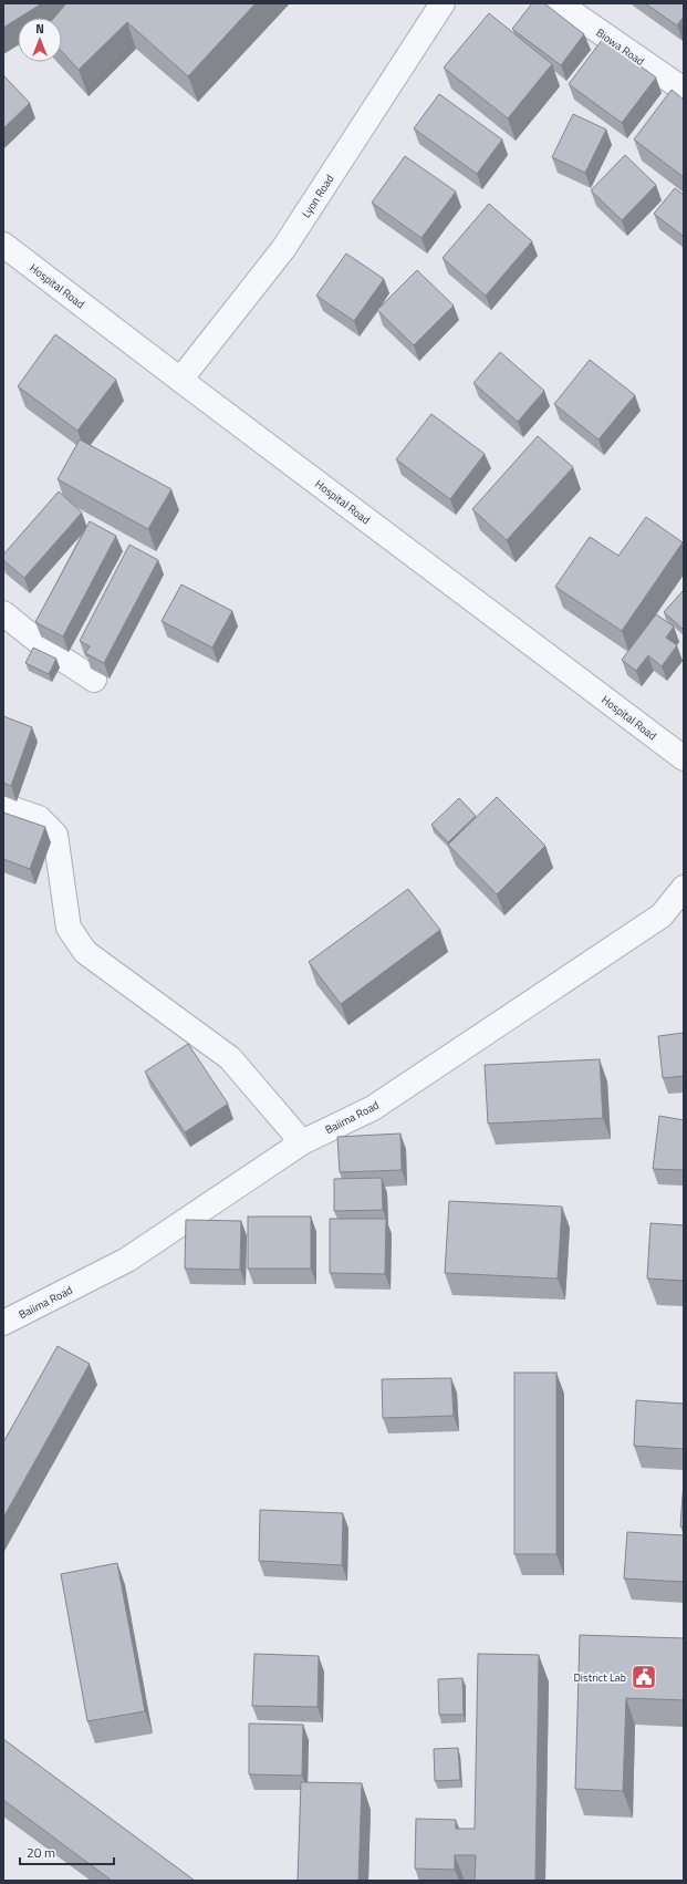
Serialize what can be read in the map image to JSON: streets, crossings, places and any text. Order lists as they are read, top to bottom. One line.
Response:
{"streets":{"street":["Biowa Road","Lyon Road","Hospital Road","Baiima Road"]},"crossings":[["Lyon Road","Hospital Road"]],"places":{"public building":["District Lab"]},"scale_bar":"20 m","north":"top"}
